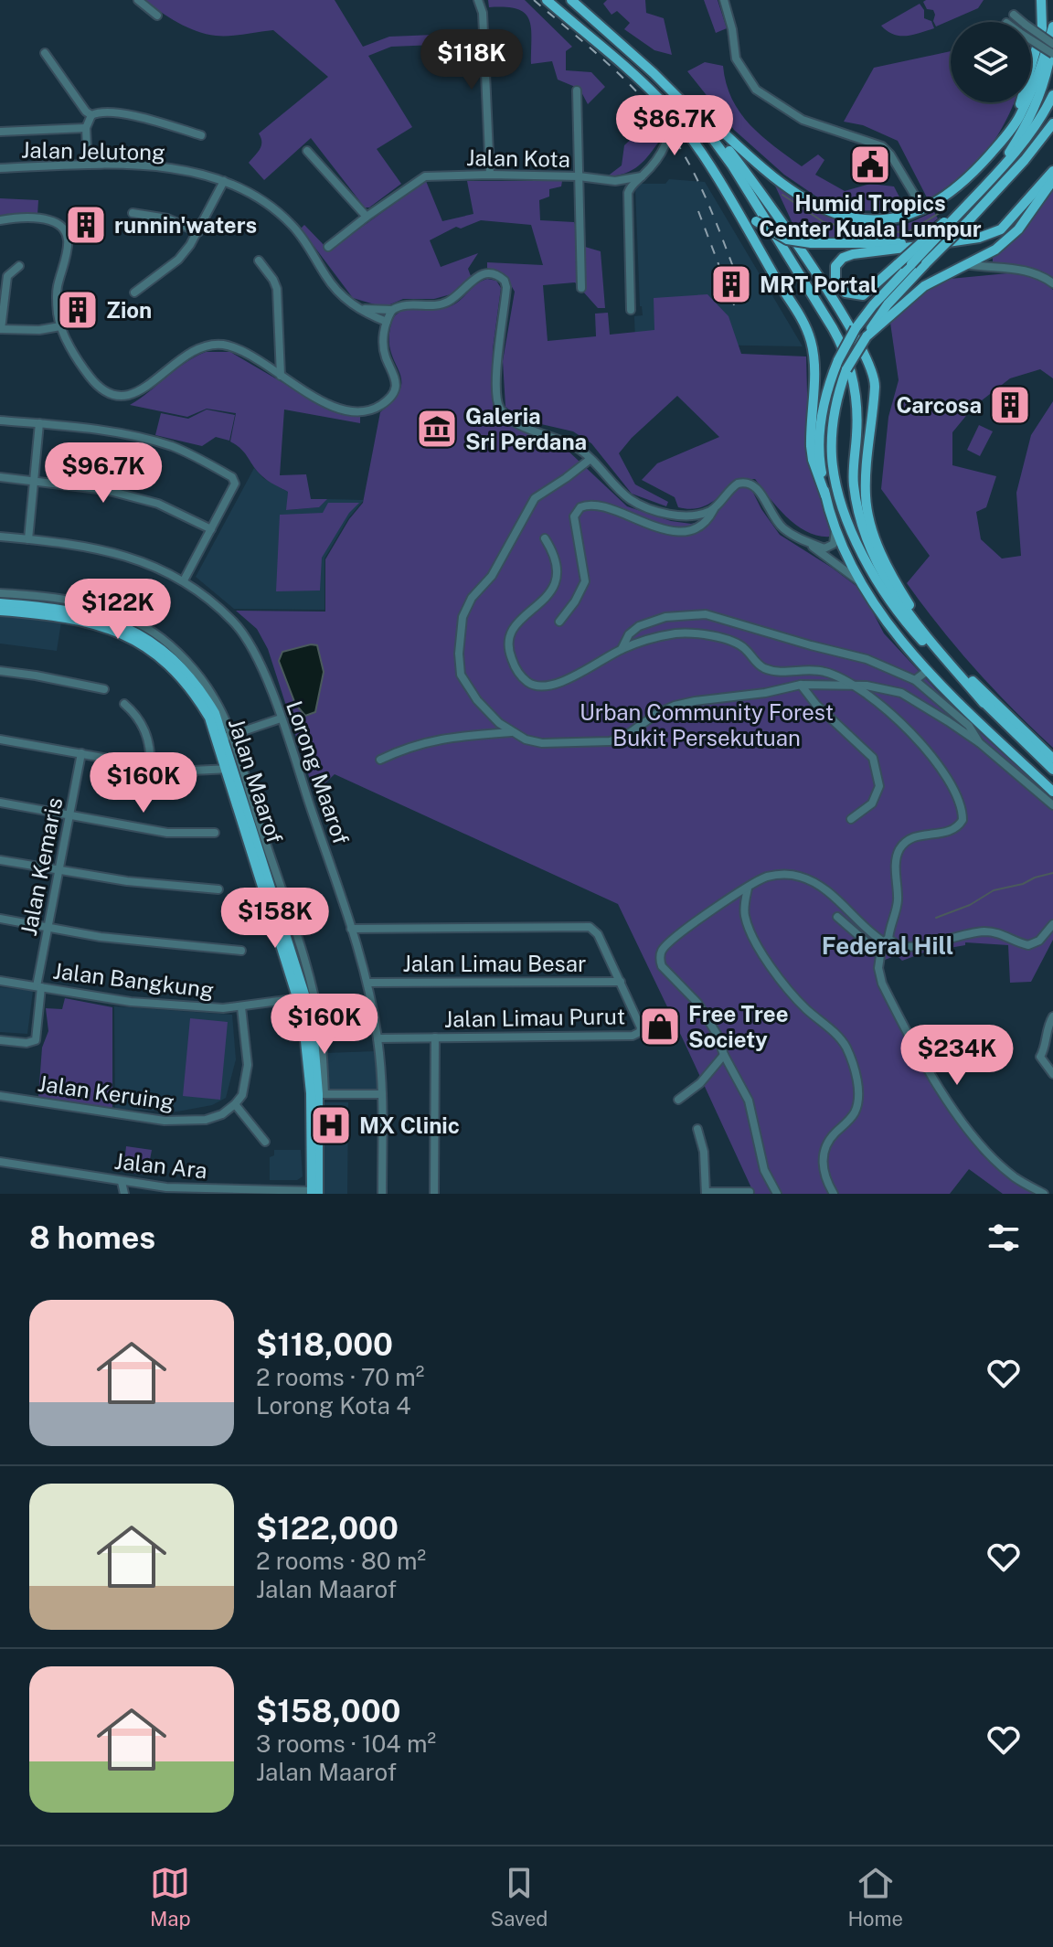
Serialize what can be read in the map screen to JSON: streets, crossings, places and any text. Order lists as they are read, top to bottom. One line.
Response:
{"streets":{"main road":["Jalan Maarof"],"street":["Jalan Jelutong","Jalan Kota","Lorong Maarof","Jalan Kemaris","Jalan Limau Besar","Jalan Bangkung","Jalan Limau Purut","Jalan Keruing","Jalan Ara"]},"crossings":[["Lorong Maarof","Jalan Limau Besar"],["Lorong Maarof","Jalan Limau Purut"],["Jalan Maarof","Jalan Bangkung"],["Jalan Maarof","Jalan Ara"],["Jalan Kemaris","Jalan Bangkung"],["Jalan Limau Besar","Jalan Limau Purut"]],"districts":["Federal Hill"],"parks":["Urban Community Forest Bukit Persekutuan"],"places":{"public building":["Humid Tropics Center Kuala Lumpur"],"building":["runnin'waters","MRT Portal","Zion","Carcosa"],"museum":["Galeria Sri Perdana"],"shop":["Free Tree Society"],"hospital":["MX Clinic"]},"page":{"price":["$118K","$86.7K","$96.7K","$122K","$160K","$158K","$160K","$234K"],"heading":"8 homes","list":[{"name":"$118,000","note":"2 rooms · 70 m² · Lorong Kota 4"},{"name":"$122,000","note":"2 rooms · 80 m² · Jalan Maarof"},{"name":"$158,000","note":"3 rooms · 104 m² · Jalan Maarof"}],"tabs":["Map","Saved","Home"]}}
